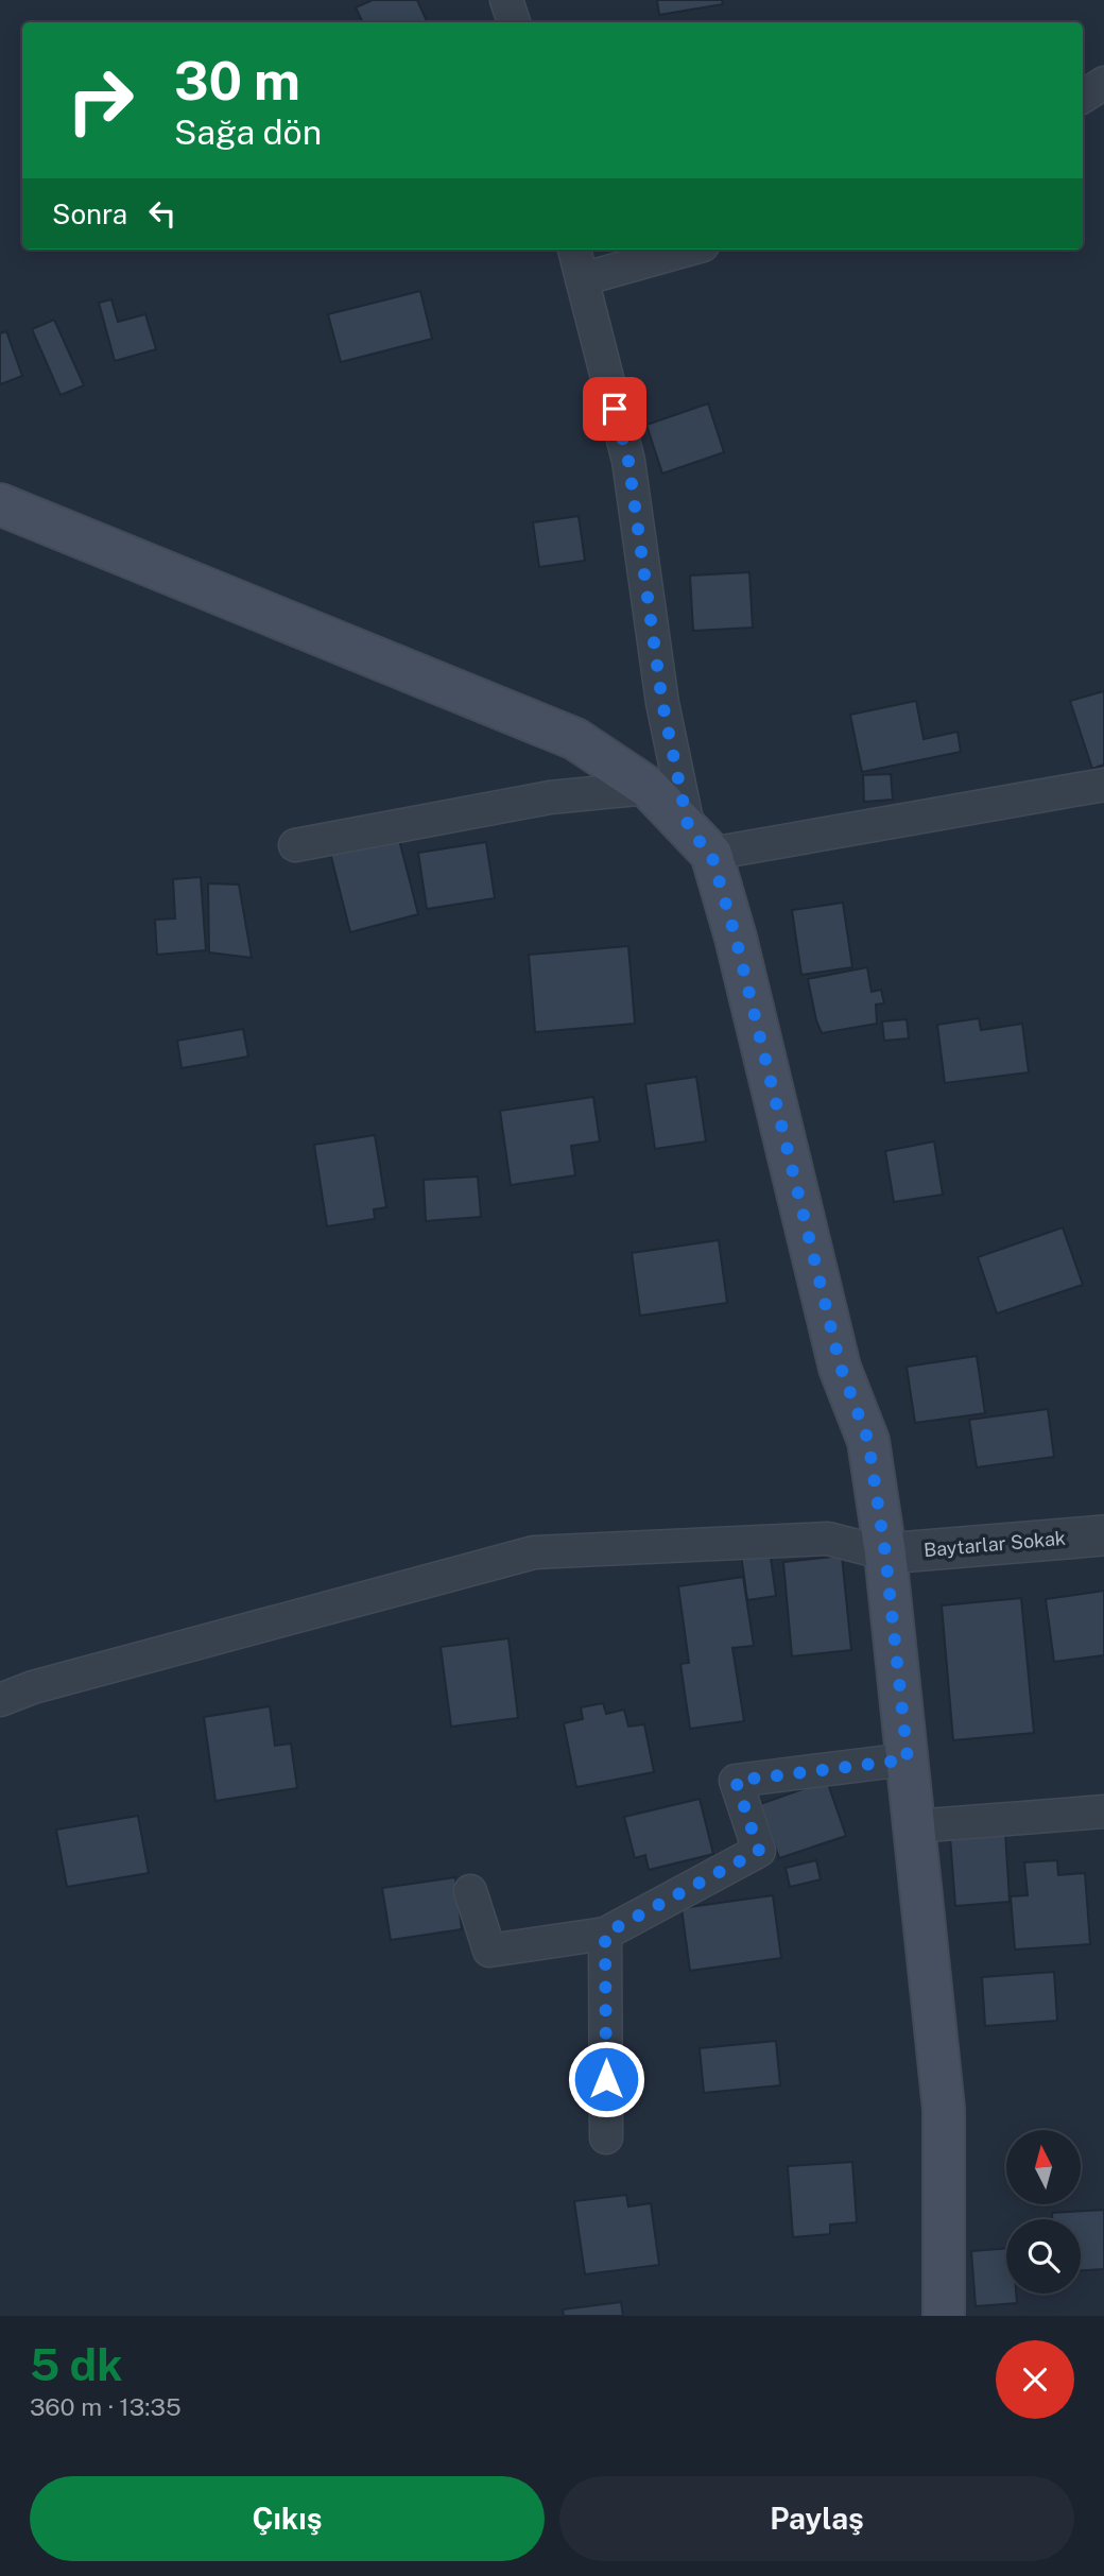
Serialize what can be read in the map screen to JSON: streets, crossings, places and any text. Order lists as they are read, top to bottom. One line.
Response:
{"streets":{"street":["Baytarlar Sokak"]},"north":"top","page":{"turn":["30 m","Sağa dön"],"then":"Sonra","heading":["5 dk","360 m · 13:35"],"buttons":["Çıkış","Paylaş"]}}
